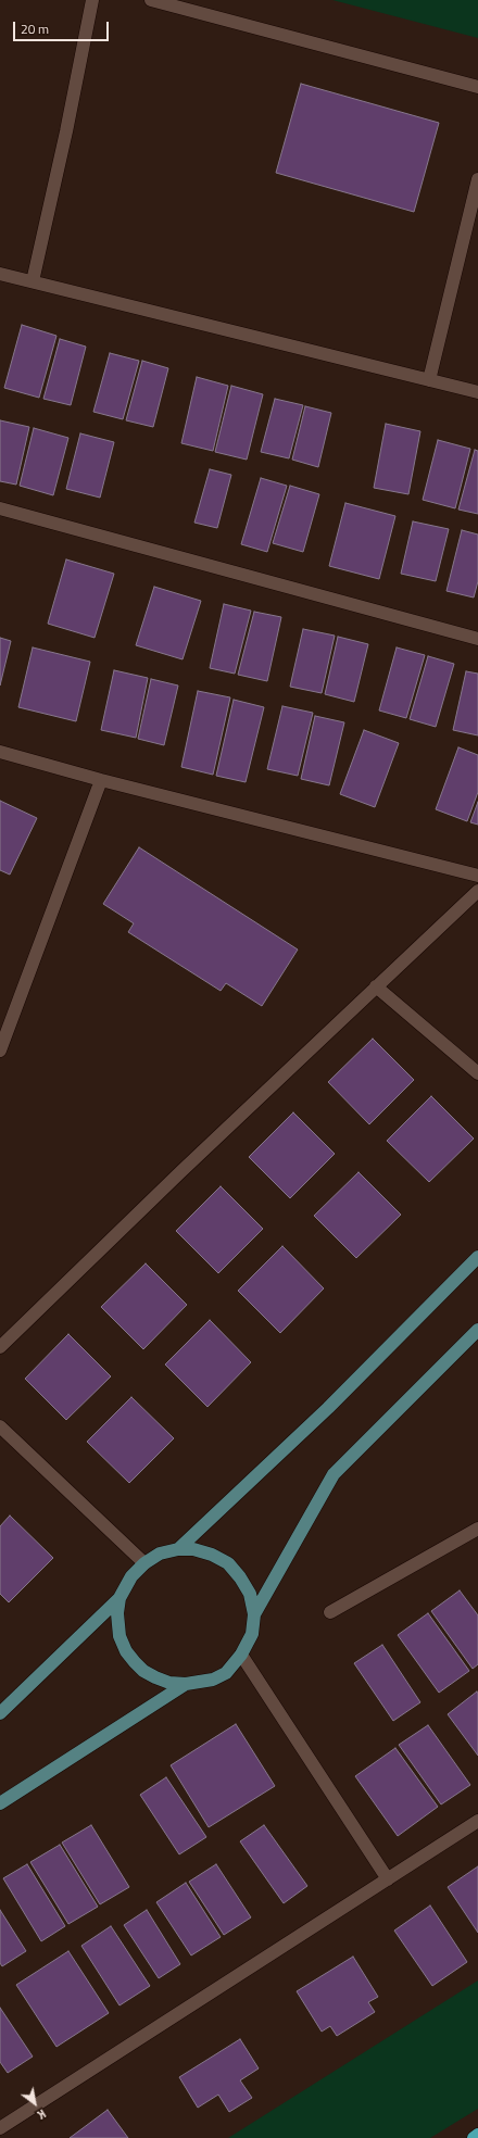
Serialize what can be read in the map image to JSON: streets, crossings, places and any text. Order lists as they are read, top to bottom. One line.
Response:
{"scale_bar":"20 m","north":"bottom right"}
